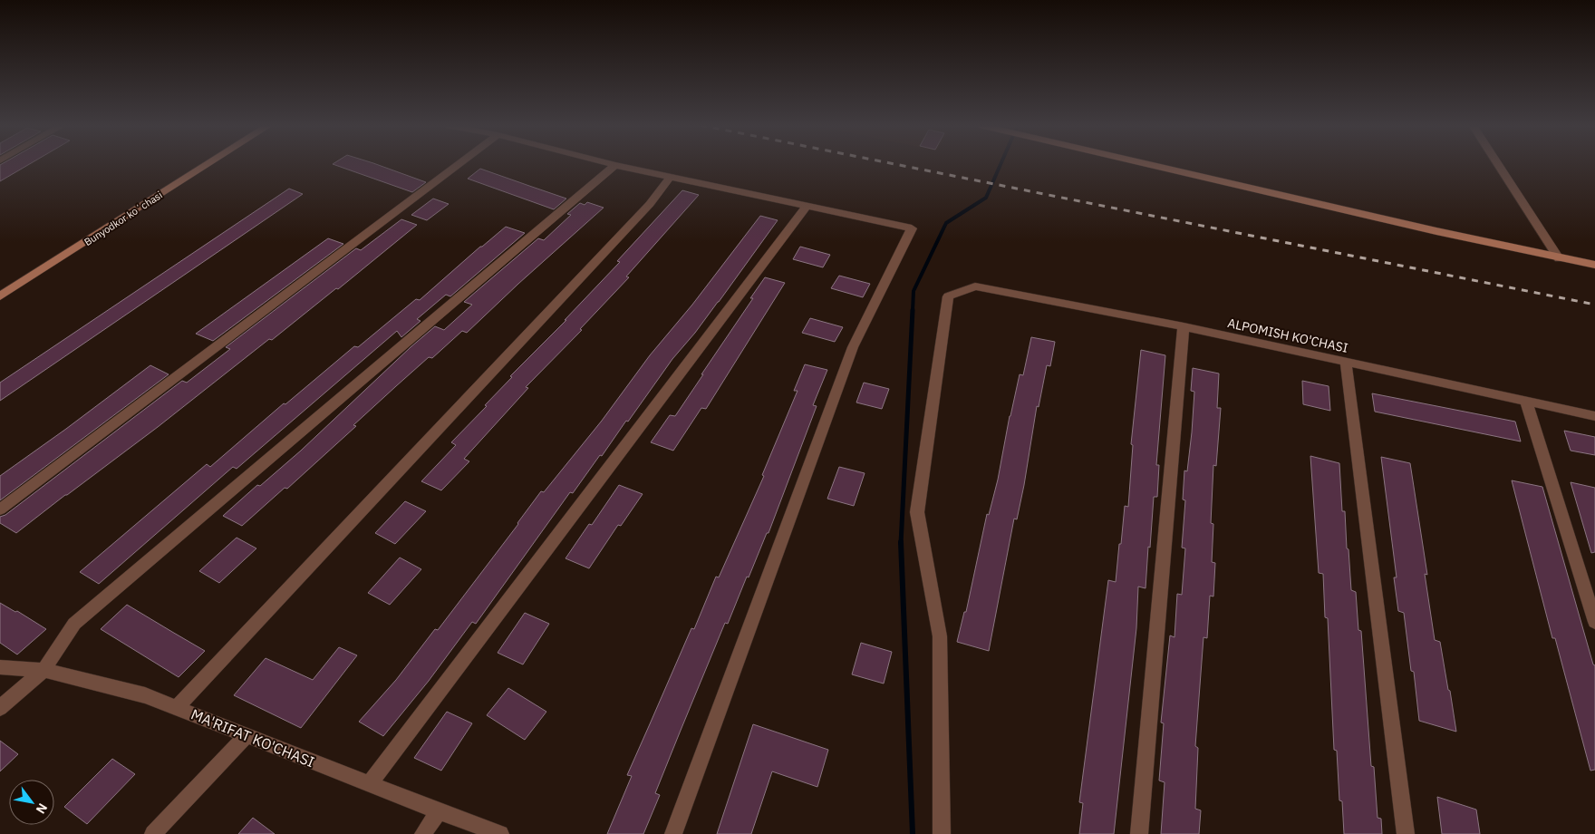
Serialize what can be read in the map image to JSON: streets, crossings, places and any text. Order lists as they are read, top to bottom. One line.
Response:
{"streets":{"main road":["Bunyodkor koʻchasi"],"street":["ALPOMISH KO'CHASI","MA'RIFAT KO'CHASI"]},"north":"bottom right"}
